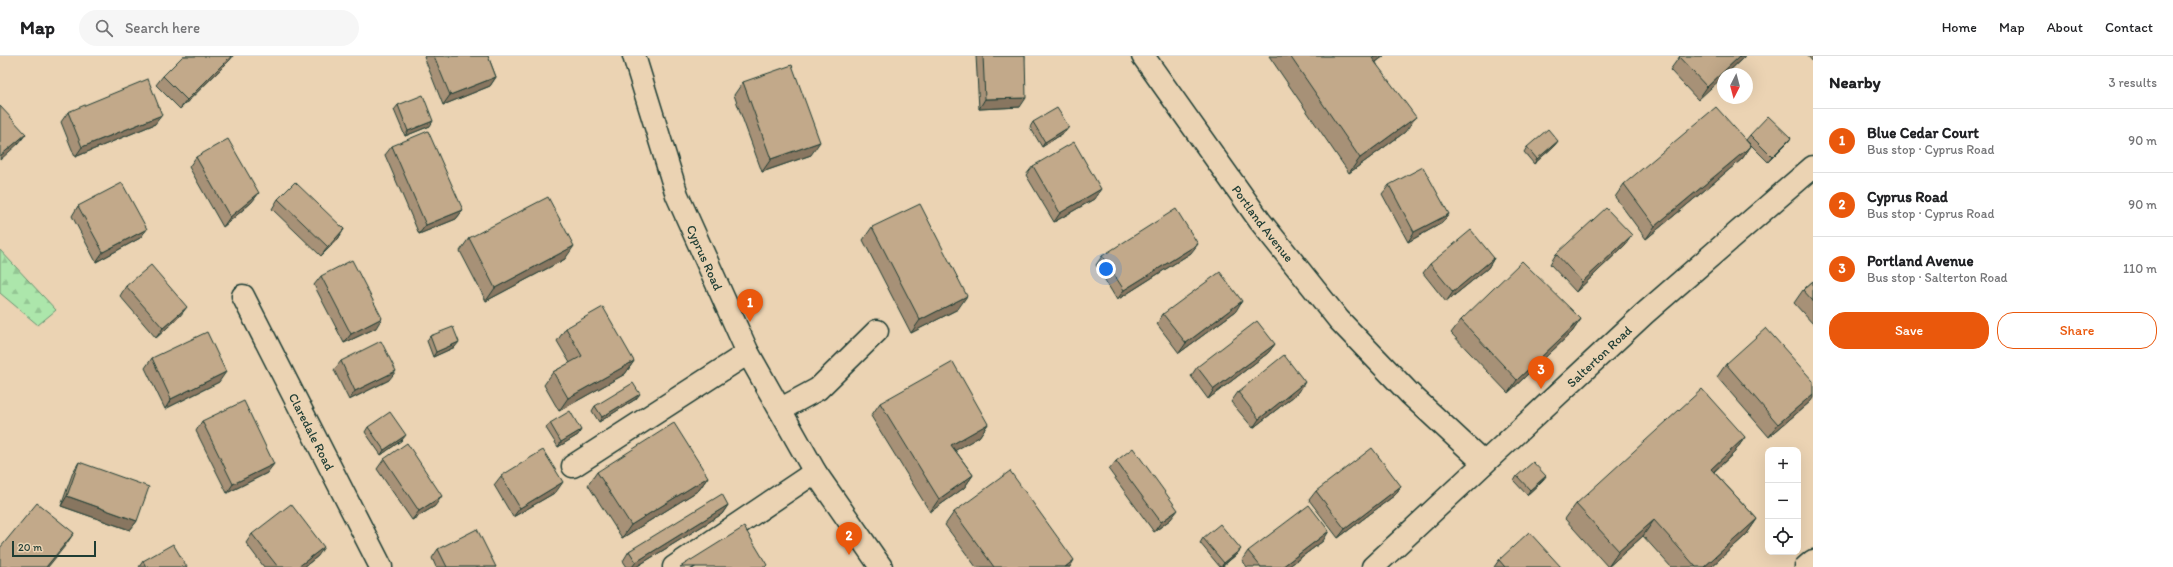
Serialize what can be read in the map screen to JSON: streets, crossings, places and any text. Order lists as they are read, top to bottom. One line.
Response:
{"streets":{"street":["Portland Avenue","Cyprus Road","Salterton Road","Claredale Road"]},"crossings":[["Portland Avenue","Salterton Road"]],"scale_bar":"20 m","north":"bottom","page":{"header":"Map","search":"Search here","nav":["Home","Map","About","Contact"],"heading":["Nearby","3 results"],"list":[{"mark":"1","name":"Blue Cedar Court","note":"Bus stop · Cyprus Road","value":"90 m"},{"mark":"2","name":"Cyprus Road","note":"Bus stop · Cyprus Road","value":"90 m"},{"mark":"3","name":"Portland Avenue","note":"Bus stop · Salterton Road","value":"110 m"}],"pins":["1","3","2"],"buttons":["Save","Share"],"map_buttons":["+","−"],"scale":"20 m"}}
